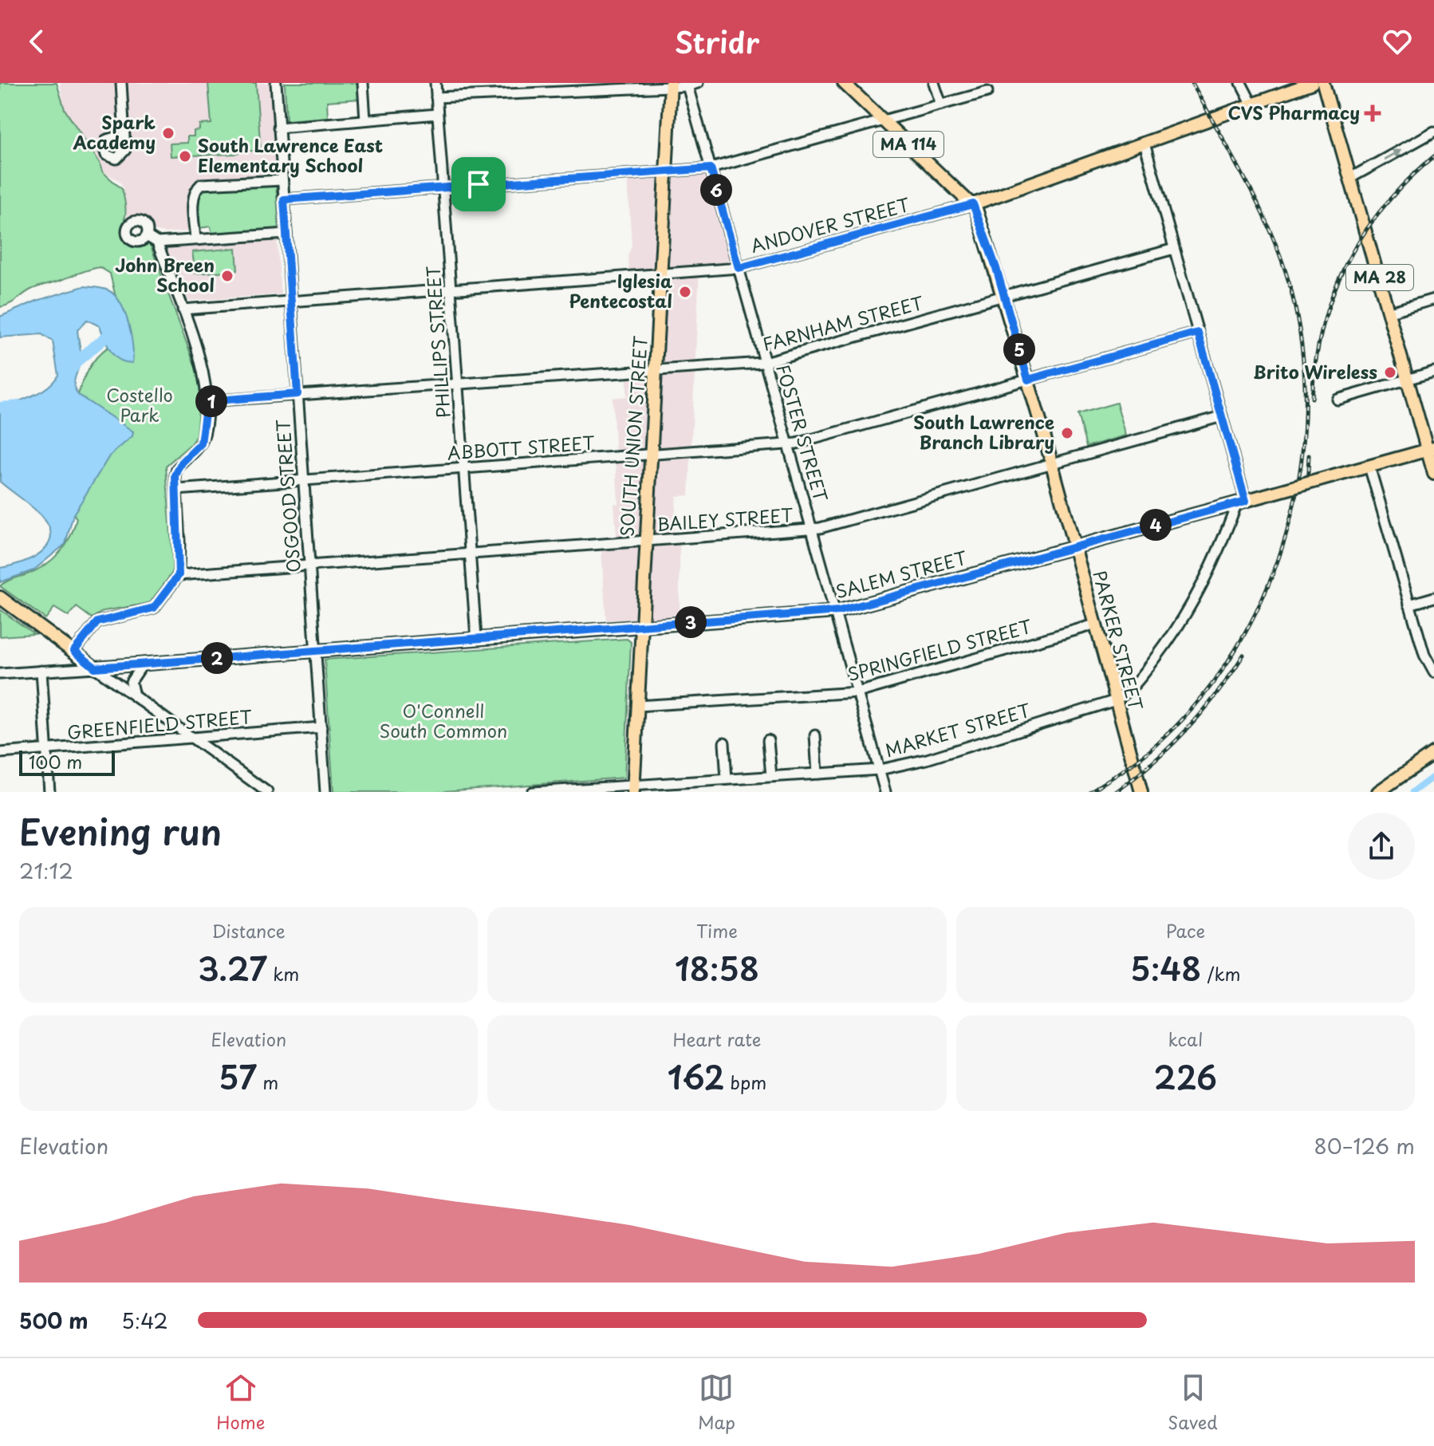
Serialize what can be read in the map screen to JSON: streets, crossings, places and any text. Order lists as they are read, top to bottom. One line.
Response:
{"streets":{"main road":["MA 114","ANDOVER STREET","MA 28","SOUTH UNION STREET","SALEM STREET","PARKER STREET"],"street":["FARNHAM STREET","PHILLIPS STREET","FOSTER STREET","ABBOTT STREET","OSGOOD STREET","BAILEY STREET","SPRINGFIELD STREET","GREENFIELD STREET","MARKET STREET"]},"crossings":[["MA 114","ANDOVER STREET"],["MA 114","PARKER STREET"],["ANDOVER STREET","PHILLIPS STREET"],["ANDOVER STREET","FOSTER STREET"],["ANDOVER STREET","SOUTH UNION STREET"],["ANDOVER STREET","OSGOOD STREET"],["ANDOVER STREET","PARKER STREET"],["MA 28","SALEM STREET"],["FARNHAM STREET","PHILLIPS STREET"],["FARNHAM STREET","FOSTER STREET"],["FARNHAM STREET","SOUTH UNION STREET"],["FARNHAM STREET","OSGOOD STREET"],["FARNHAM STREET","PARKER STREET"],["PHILLIPS STREET","ABBOTT STREET"],["PHILLIPS STREET","BAILEY STREET"],["PHILLIPS STREET","SALEM STREET"],["FOSTER STREET","ABBOTT STREET"],["FOSTER STREET","BAILEY STREET"],["FOSTER STREET","SALEM STREET"],["FOSTER STREET","SPRINGFIELD STREET"],["FOSTER STREET","MARKET STREET"],["SOUTH UNION STREET","ABBOTT STREET"],["SOUTH UNION STREET","BAILEY STREET"],["SOUTH UNION STREET","SALEM STREET"],["SOUTH UNION STREET","SPRINGFIELD STREET"],["SOUTH UNION STREET","MARKET STREET"],["ABBOTT STREET","OSGOOD STREET"],["ABBOTT STREET","PARKER STREET"],["OSGOOD STREET","BAILEY STREET"],["OSGOOD STREET","SALEM STREET"],["OSGOOD STREET","GREENFIELD STREET"],["BAILEY STREET","PARKER STREET"],["SALEM STREET","PARKER STREET"],["SALEM STREET","MARKET STREET"],["PARKER STREET","SPRINGFIELD STREET"],["PARKER STREET","MARKET STREET"]],"parks":["Costello Park","O'Connell South Common"],"places":{"health":["CVS Pharmacy"],"other":["Spark Academy","South Lawrence East Elementary School","John Breen School","Iglesia Pentecostal","Brito Wireless","South Lawrence Branch Library"]},"scale_bar":"100 m","page":{"header":"Stridr","pins":["6","5","1","4","3","2"],"scale":"100 m","heading":["Evening run","21:12"],"stats":[["Distance","3.27 km"],["Time","18:58"],["Pace","5:48 /km"],["Elevation","57 m"],["Heart rate","162 bpm"],["kcal","226"]],"chart":["Elevation","80–126 m"],"list":[{"name":"500 m","note":"5:42"}],"tabs":["Home","Map","Saved"]}}
